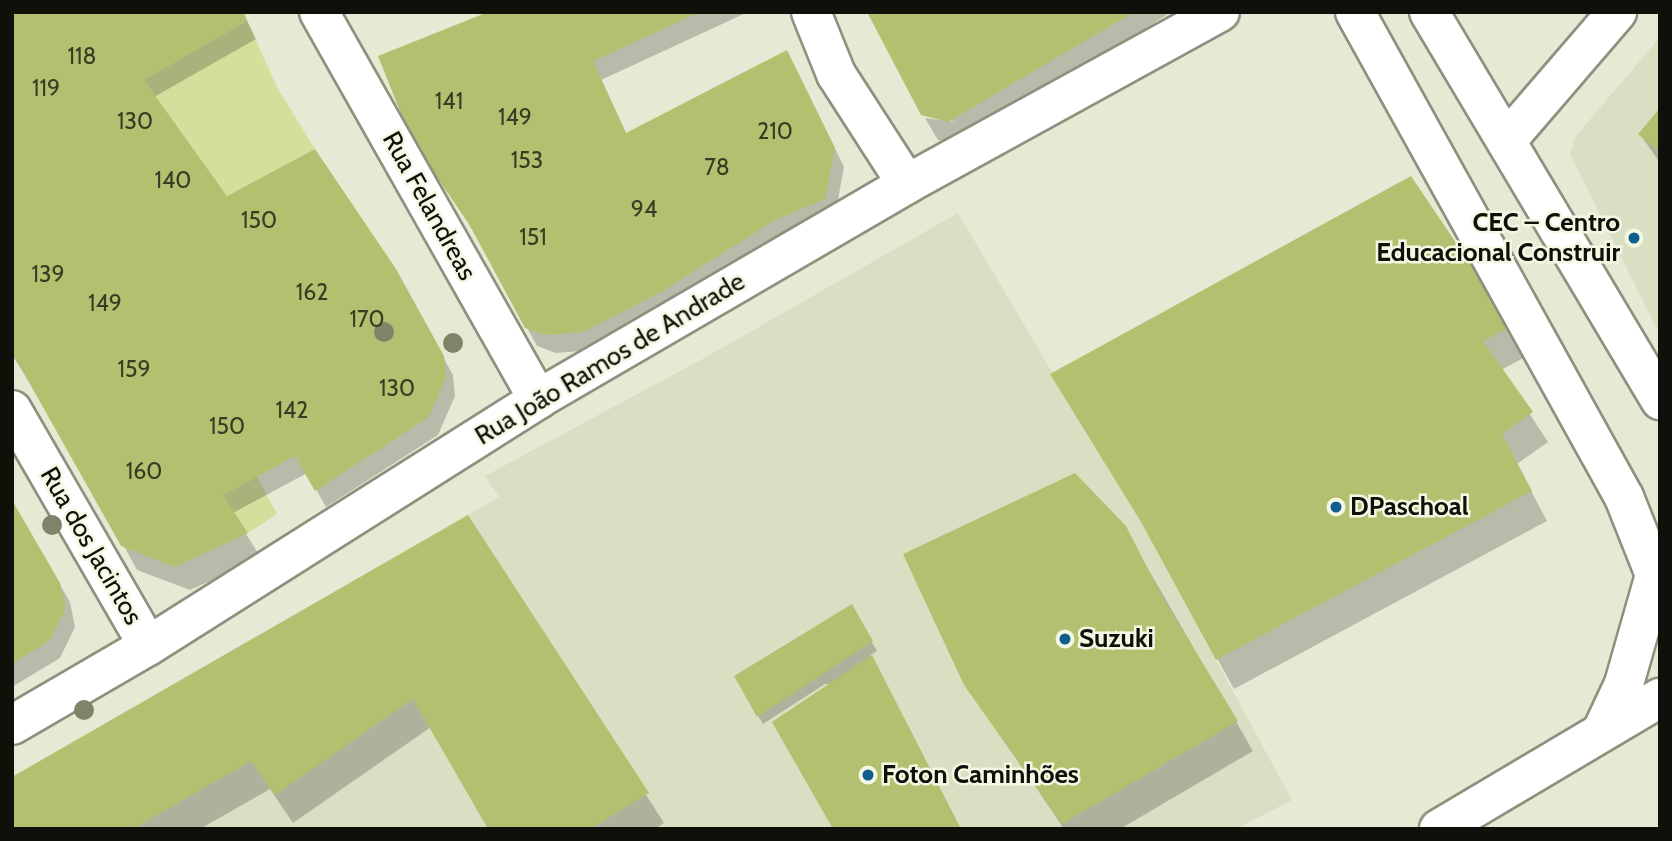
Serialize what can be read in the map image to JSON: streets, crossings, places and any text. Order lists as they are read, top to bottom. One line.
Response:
{"streets":{"street":["Rua Felandreas","Rua João Ramos de Andrade","Rua dos Jacintos"]},"crossings":[["Rua Felandreas","Rua João Ramos de Andrade"],["Rua João Ramos de Andrade","Rua dos Jacintos"]],"places":["CEC – Centro Educacional Construir","DPaschoal","Suzuki","Foton Caminhões"],"house_numbers":["118","119","141","149","130","210","153","78","140","94","150","151","139","162","149","170","159","130","142","150","160"]}
